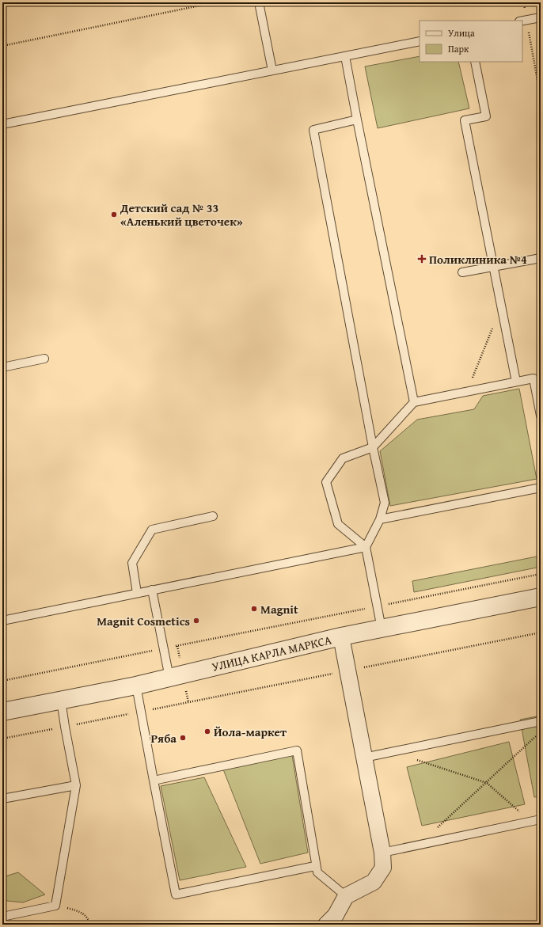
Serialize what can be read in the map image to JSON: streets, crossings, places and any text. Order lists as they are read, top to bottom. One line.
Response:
{"streets":{"street":["УЛИЦА КАРЛА МАРКСА"]},"places":{"other":["Детский сад № 33 «Аленький цветочек»","Magnit","Magnit Cosmetics","Йола-маркет","Ряба"],"health":["Поликлиника №4"]},"legend":["Улица","Парк"]}
